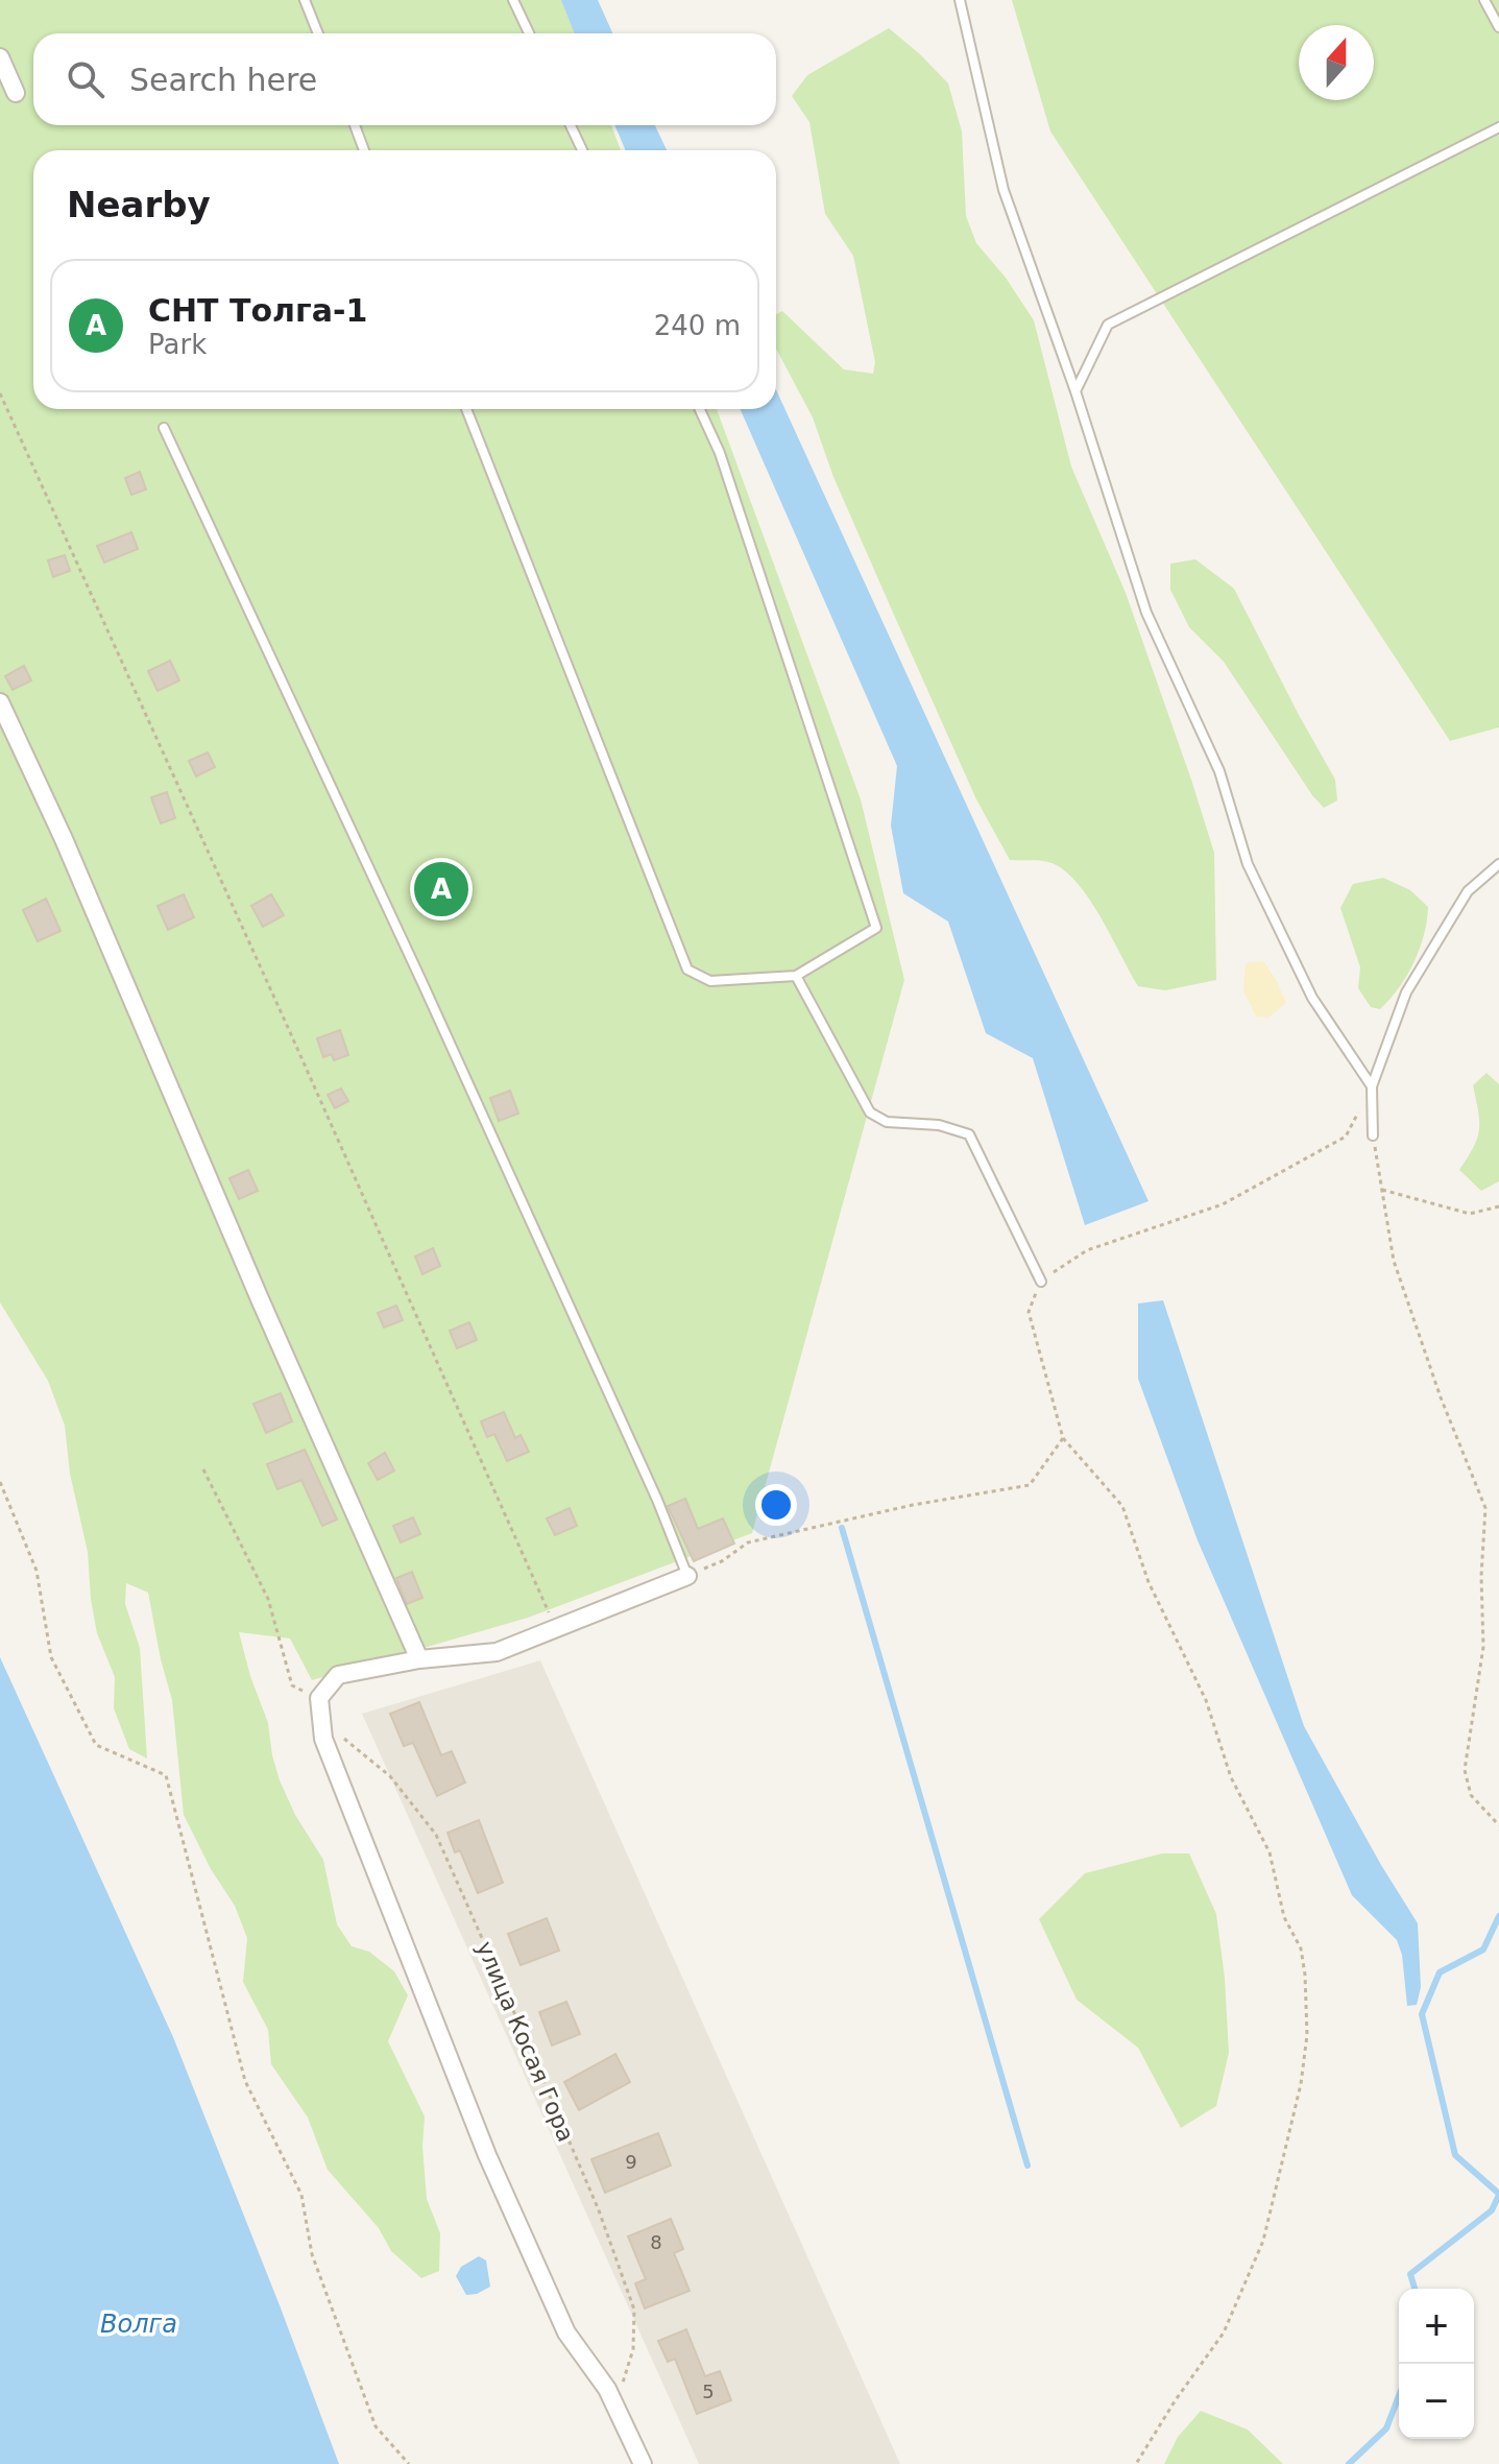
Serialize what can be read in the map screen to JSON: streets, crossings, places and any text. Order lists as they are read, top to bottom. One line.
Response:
{"streets":{"path":["улица Косая Гора"]},"water":["Волга"],"house_numbers":["9","8","5"],"north":"top","page":{"search":"Search here","heading":"Nearby","list":[{"mark":"A","name":"СНТ Толга-1","note":"Park","value":"240 m"}],"pins":"A","map_buttons":["+","−"]}}
